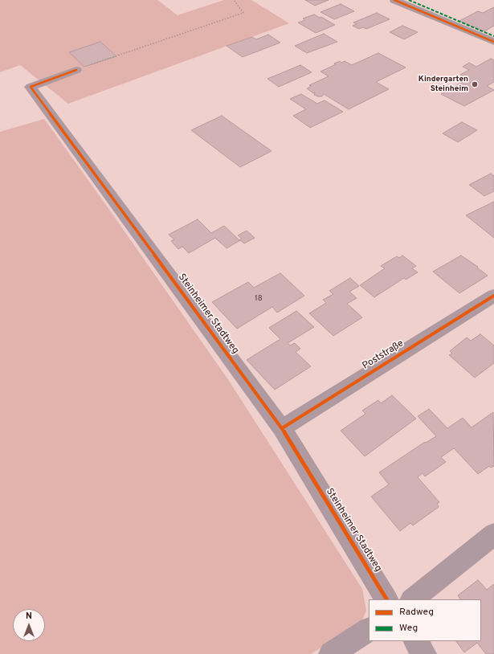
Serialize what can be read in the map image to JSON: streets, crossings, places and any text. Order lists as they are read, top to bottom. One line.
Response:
{"streets":{"street":["Steinheimer Stadtweg","Poststraße"]},"crossings":[["Steinheimer Stadtweg","Poststraße"]],"places":["Kindergarten Steinheim"],"house_numbers":["18"],"legend":["Radweg","Weg"],"north":"top"}
